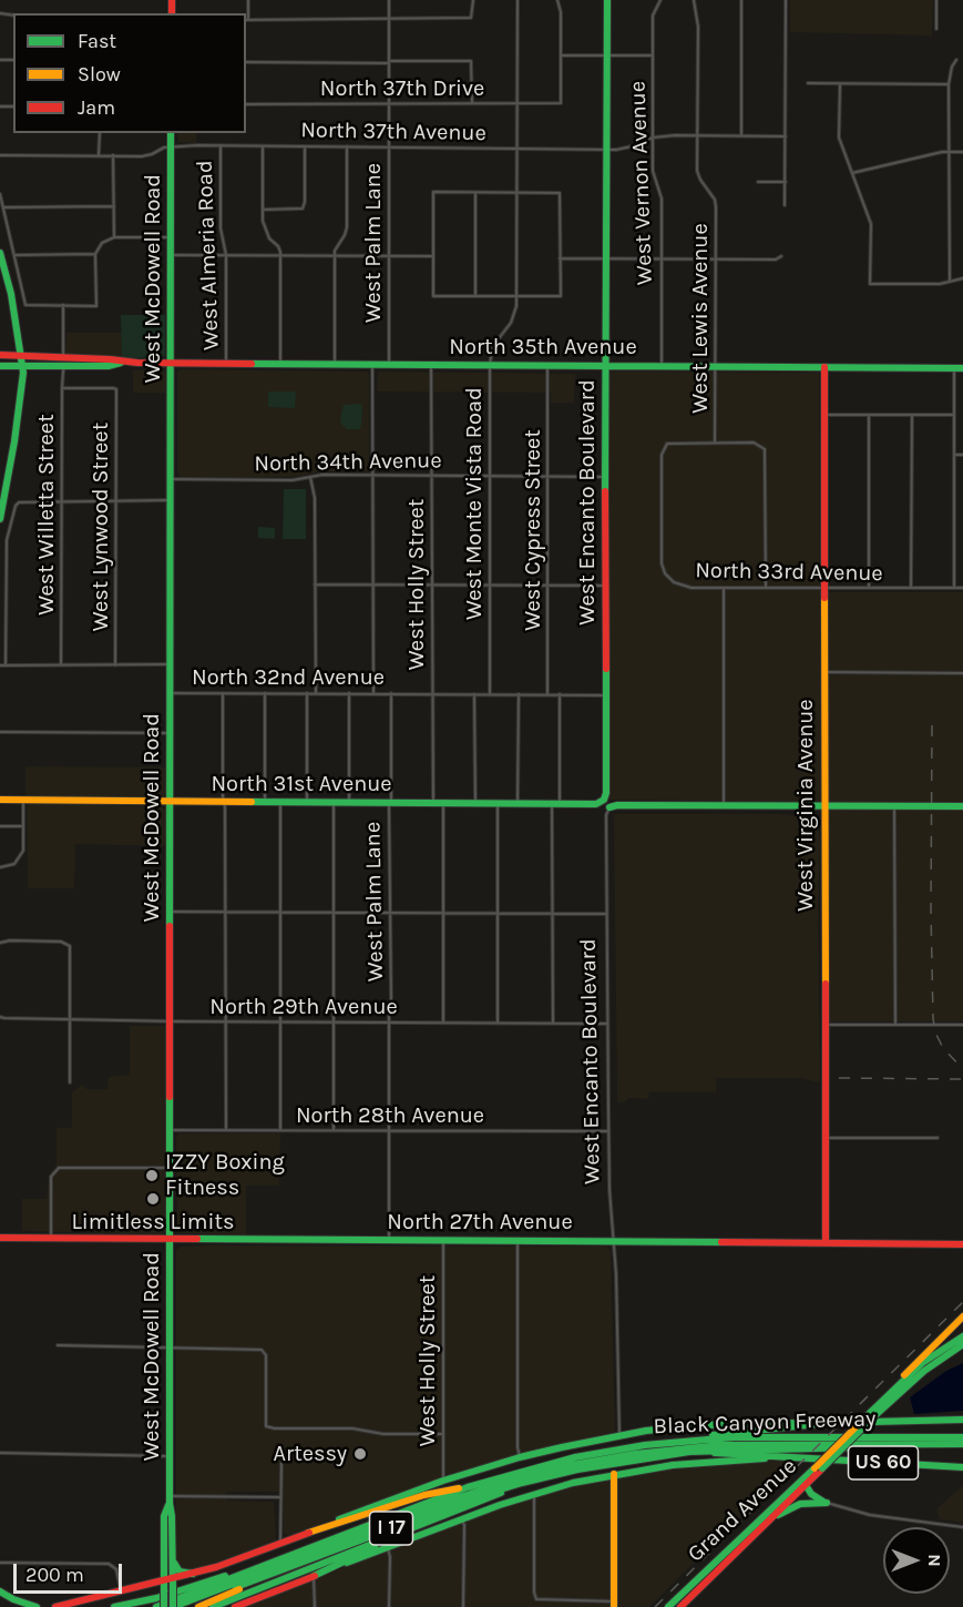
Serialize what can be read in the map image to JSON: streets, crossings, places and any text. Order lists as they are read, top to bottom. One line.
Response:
{"streets":{"main road":["West McDowell Road","North 35th Avenue","West Encanto Boulevard","North 31st Avenue","West Virginia Avenue","North 27th Avenue","Black Canyon Freeway","US 60","Grand Avenue","I 17"],"street":["North 37th Drive","North 37th Avenue","West Vernon Avenue","West Palm Lane","West Almeria Road","West Lewis Avenue","North 34th Avenue","West Monte Vista Road","West Willetta Street","West Lynwood Street","West Cypress Street","North 33rd Avenue","West Holly Street","North 32nd Avenue","North 29th Avenue","North 28th Avenue"]},"crossings":[["North 37th Drive","West Palm Lane"],["North 37th Drive","West Monte Vista Road"],["North 37th Avenue","West Vernon Avenue"],["North 37th Avenue","West Palm Lane"],["North 37th Avenue","West Almeria Road"],["North 37th Avenue","West McDowell Road"],["North 37th Avenue","West Lewis Avenue"],["North 37th Avenue","West Encanto Boulevard"],["North 37th Avenue","West Monte Vista Road"],["West Vernon Avenue","North 35th Avenue"],["West Palm Lane","North 35th Avenue"],["West Palm Lane","North 32nd Avenue"],["West Palm Lane","North 31st Avenue"],["West Palm Lane","North 29th Avenue"],["West Palm Lane","North 28th Avenue"],["West Palm Lane","North 27th Avenue"],["West Almeria Road","North 35th Avenue"],["West McDowell Road","North 35th Avenue"],["West McDowell Road","North 34th Avenue"],["West McDowell Road","North 32nd Avenue"],["West McDowell Road","North 31st Avenue"],["West McDowell Road","North 29th Avenue"],["West McDowell Road","North 28th Avenue"],["West McDowell Road","North 27th Avenue"],["West Lewis Avenue","North 35th Avenue"],["West Lewis Avenue","North 33rd Avenue"],["North 35th Avenue","West Encanto Boulevard"],["North 35th Avenue","West Monte Vista Road"],["North 35th Avenue","West Willetta Street"],["North 35th Avenue","West Cypress Street"],["North 35th Avenue","West Holly Street"],["North 35th Avenue","West Virginia Avenue"],["North 34th Avenue","West Encanto Boulevard"],["North 34th Avenue","West Monte Vista Road"],["North 34th Avenue","West Cypress Street"],["North 34th Avenue","West Holly Street"],["West Encanto Boulevard","North 32nd Avenue"],["West Encanto Boulevard","North 31st Avenue"],["West Encanto Boulevard","North 29th Avenue"],["West Encanto Boulevard","North 28th Avenue"],["West Encanto Boulevard","North 27th Avenue"],["West Monte Vista Road","North 32nd Avenue"],["West Willetta Street","West Lynwood Street"],["West Cypress Street","North 32nd Avenue"],["North 33rd Avenue","West Virginia Avenue"],["West Holly Street","North 32nd Avenue"],["West Holly Street","North 31st Avenue"],["West Holly Street","North 27th Avenue"],["West Virginia Avenue","North 27th Avenue"],["Black Canyon Freeway","US 60"]],"places":["IZZY Boxing Fitness","Limitless Limits","Artessy"],"legend":["Fast","Slow","Jam"],"scale_bar":"200 m","north":"right"}
